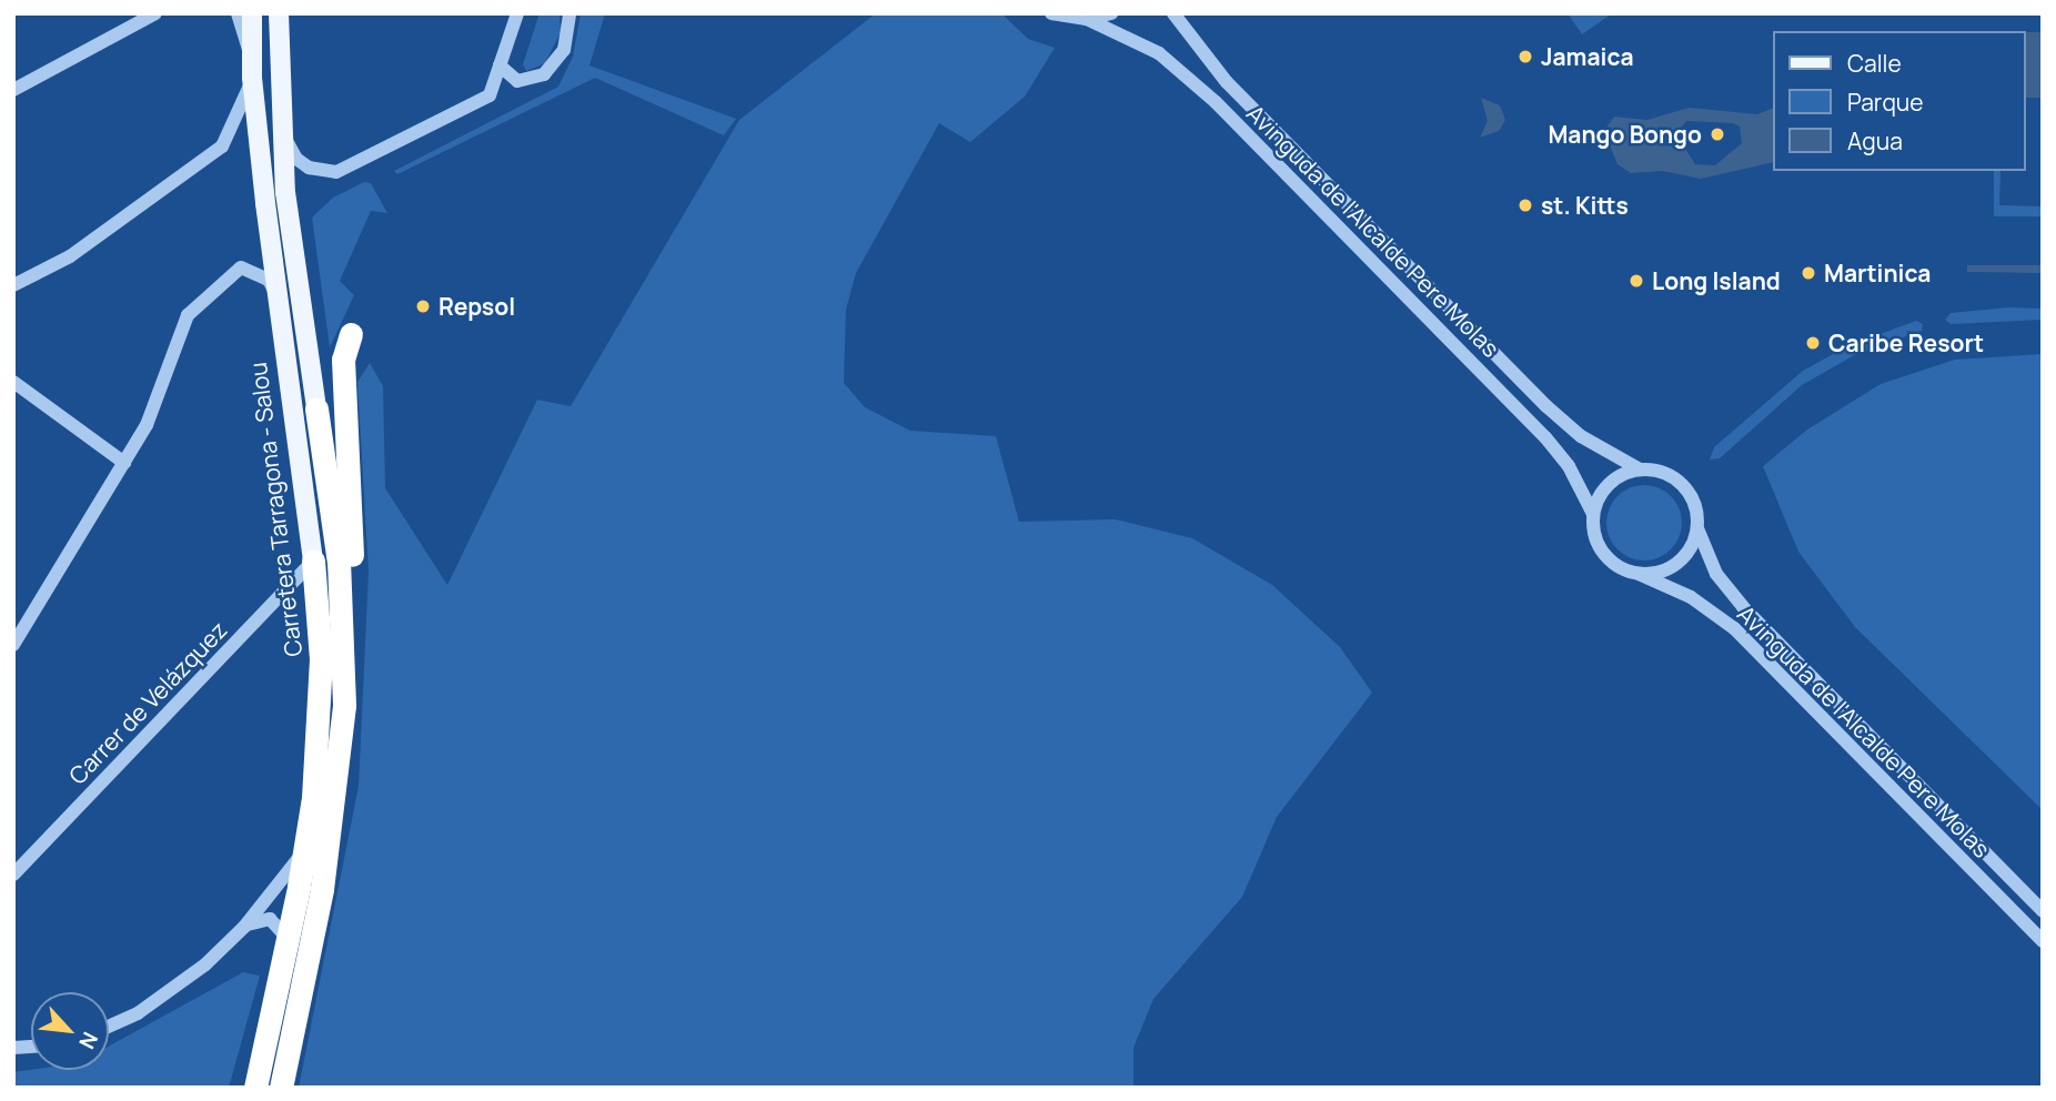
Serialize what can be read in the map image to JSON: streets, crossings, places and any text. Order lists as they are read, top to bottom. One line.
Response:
{"streets":{"highway":["Carretera Tarragona - Salou"],"street":["Avinguda de l'Alcalde Pere Molas","Carrer de Velázquez"]},"crossings":[["Carretera Tarragona - Salou","Carrer de Velázquez"]],"places":["Jamaica","Mango Bongo","st. Kitts","Martinica","Long Island","Repsol","Caribe Resort"],"legend":["Calle","Parque","Agua"],"north":"bottom right"}
